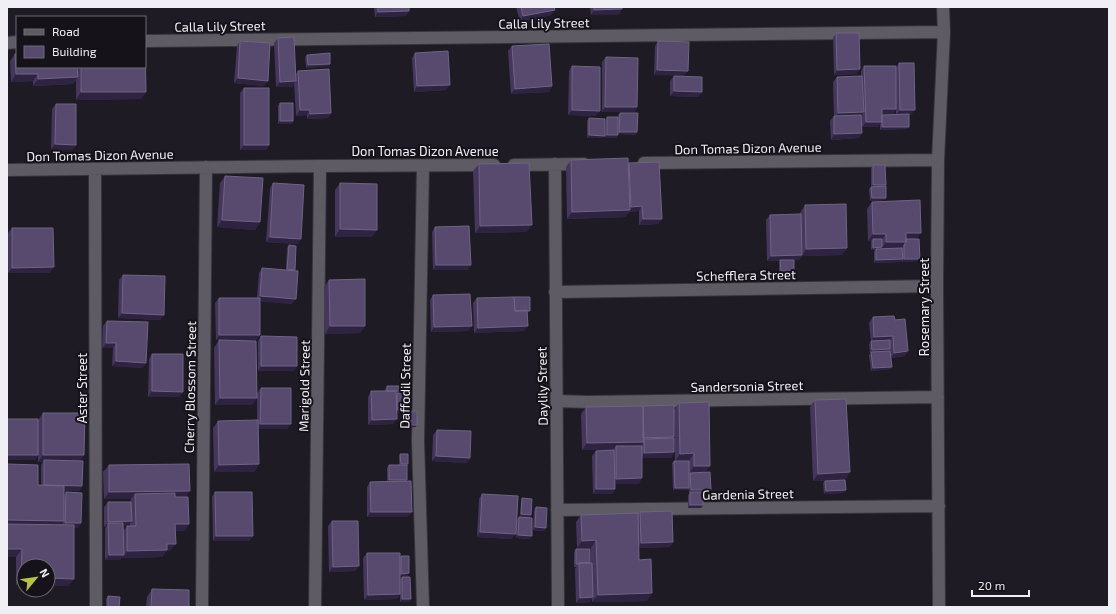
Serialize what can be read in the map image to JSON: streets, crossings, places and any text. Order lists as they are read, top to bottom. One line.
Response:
{"streets":{"street":["Calla Lily Street","Don Tomas Dizon Avenue","Schefflera Street","Rosemary Street","Marigold Street","Daffodil Street","Daylily Street","Sandersonia Street","Cherry Blossom Street","Aster Street","Gardenia Street"]},"crossings":[["Calla Lily Street","Rosemary Street"],["Don Tomas Dizon Avenue","Rosemary Street"],["Don Tomas Dizon Avenue","Marigold Street"],["Don Tomas Dizon Avenue","Daffodil Street"],["Don Tomas Dizon Avenue","Daylily Street"],["Don Tomas Dizon Avenue","Cherry Blossom Street"],["Don Tomas Dizon Avenue","Aster Street"],["Schefflera Street","Rosemary Street"],["Schefflera Street","Daylily Street"],["Rosemary Street","Sandersonia Street"],["Rosemary Street","Gardenia Street"],["Daylily Street","Sandersonia Street"],["Daylily Street","Gardenia Street"]],"legend":["Road","Building"],"scale_bar":"20 m","north":"top right"}
